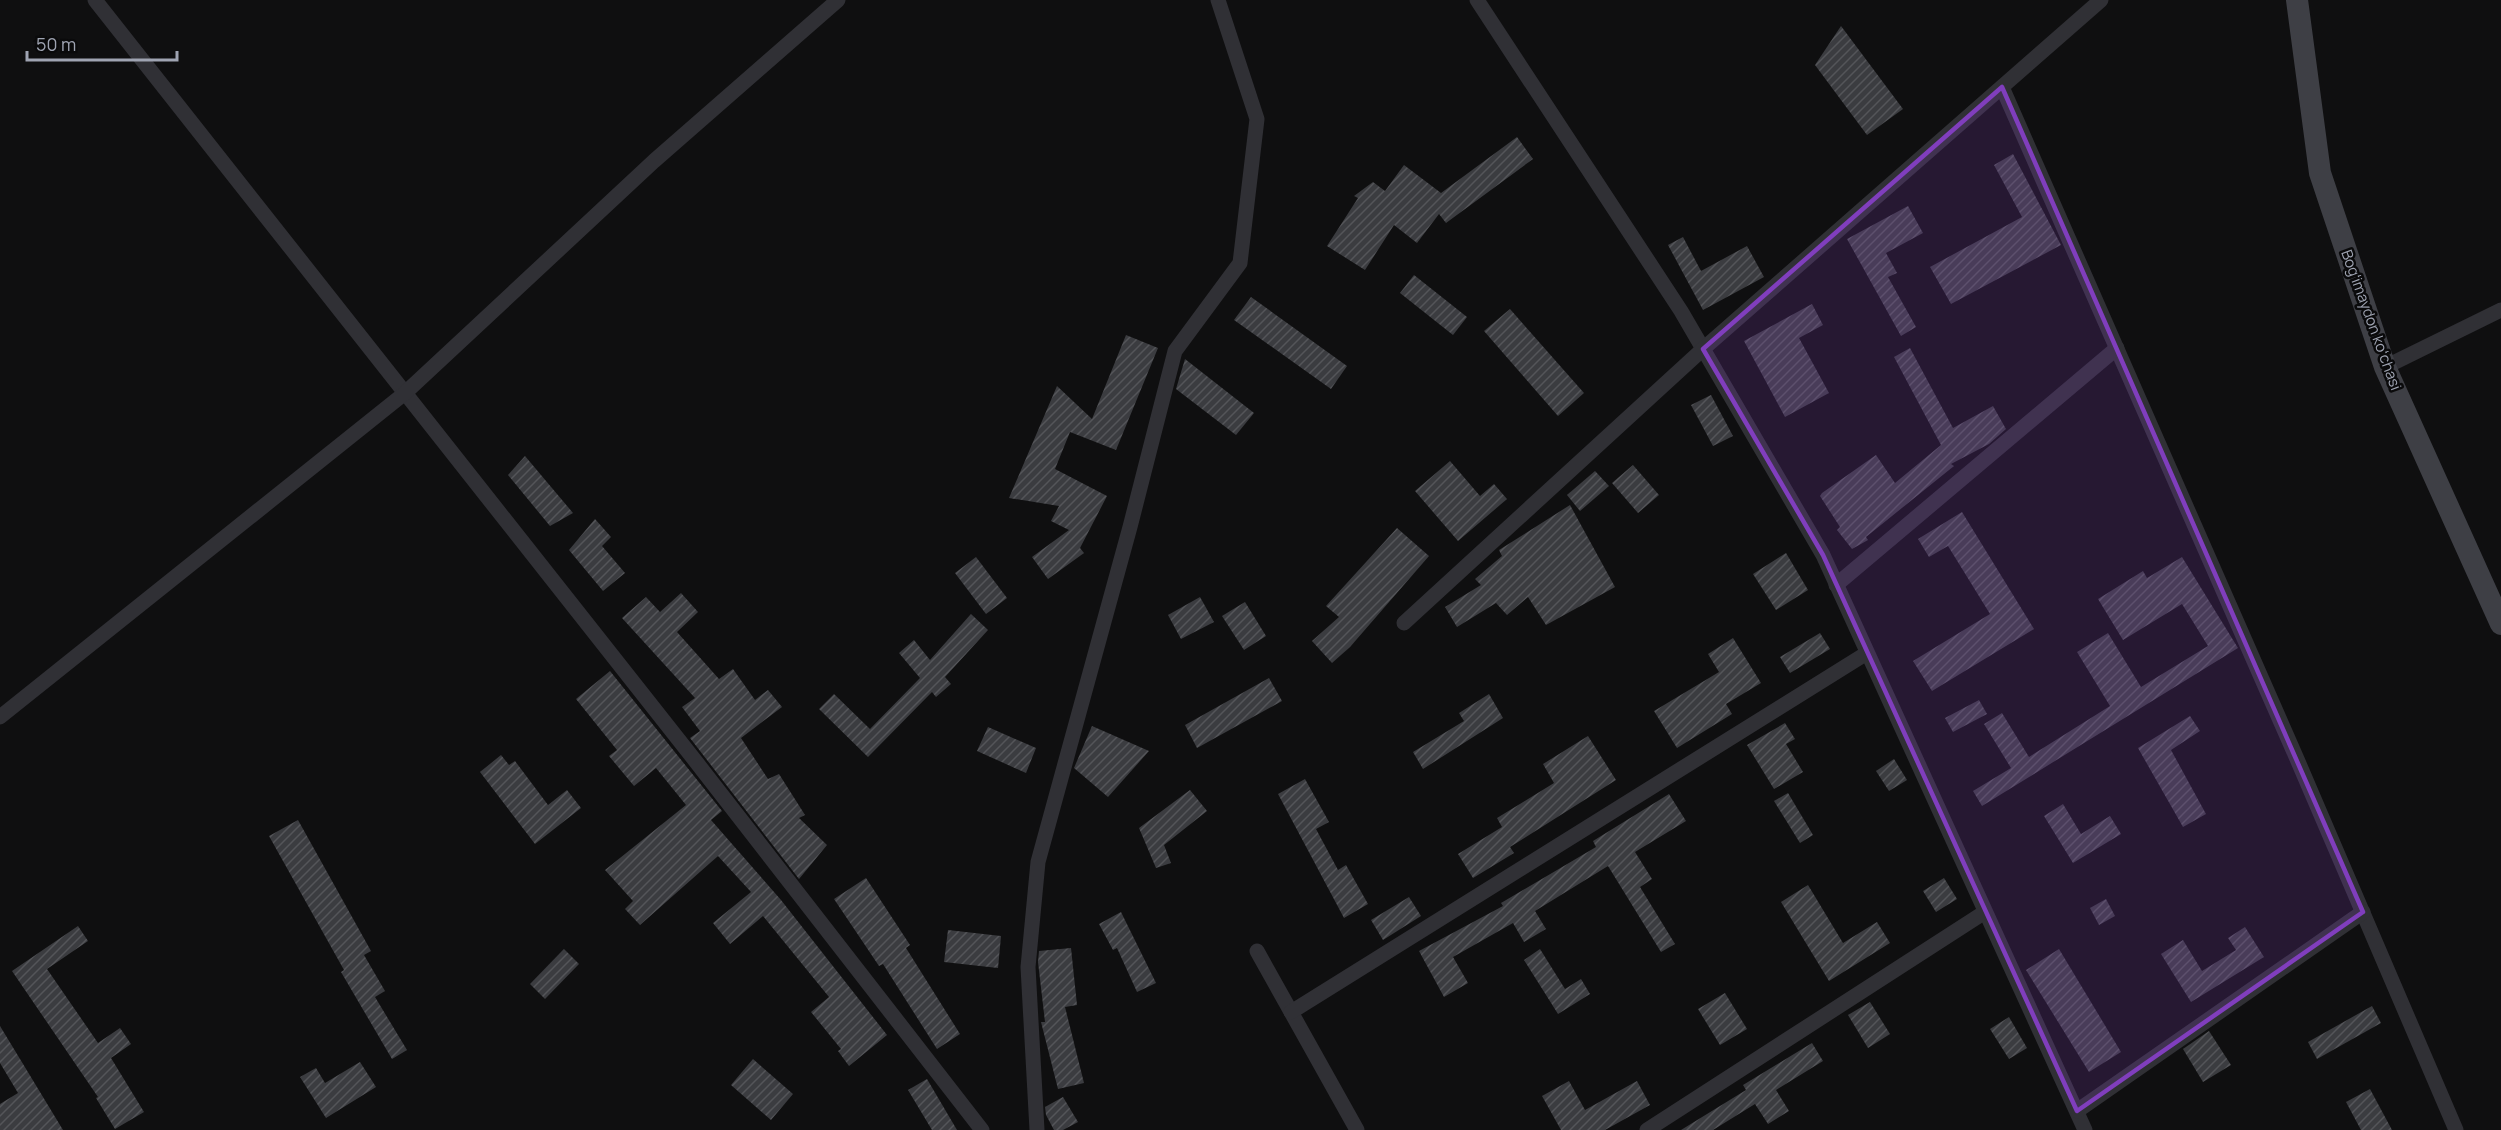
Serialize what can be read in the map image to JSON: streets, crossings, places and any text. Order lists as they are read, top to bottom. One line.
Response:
{"streets":{"main road":["Bogʻimaydon koʻchasi"]},"scale_bar":"50 m"}
